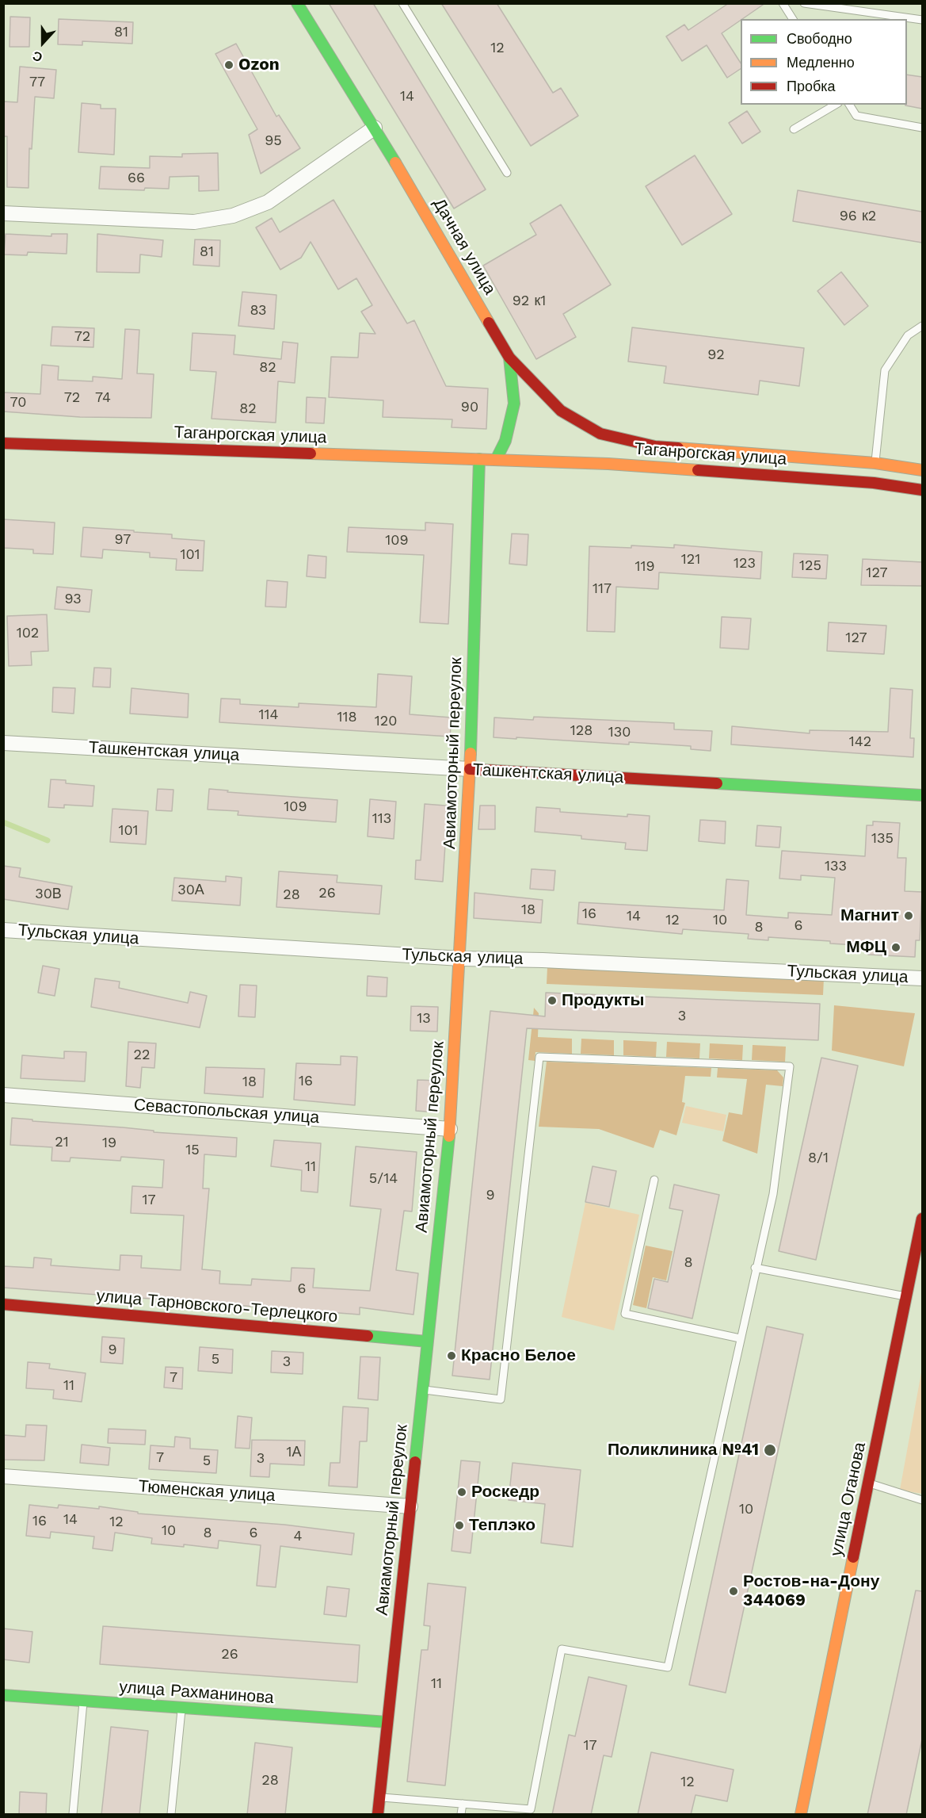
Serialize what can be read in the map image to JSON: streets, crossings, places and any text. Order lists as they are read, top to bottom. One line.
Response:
{"streets":{"street":["Дачная улица","Таганрогская улица","Ташкентская улица","Авиамоторный переулок","Тульская улица","Севастопольская улица","улица Тарновского-Терлецкого","Тюменская улица","улица Оганова","улица Рахманинова"]},"crossings":[["Дачная улица","Таганрогская улица"],["Таганрогская улица","Авиамоторный переулок"],["Ташкентская улица","Авиамоторный переулок"],["Авиамоторный переулок","Тульская улица"],["Авиамоторный переулок","Севастопольская улица"],["Авиамоторный переулок","улица Тарновского-Терлецкого"],["Авиамоторный переулок","Тюменская улица"],["Авиамоторный переулок","улица Рахманинова"]],"places":["Ozon","Магнит","МФЦ","Продукты","Красно Белое","Поликлиника №41","Роскедр","Теплэко","Ростов-на-Дону 344069"],"house_numbers":["81","12","77","14","95","66","96 к2","81","92 к1","83","72","92","82","72","74","70","90","82","97","109","101","121","123","125","119","127","117","93","102","127","114","118","120","128","130","142","109","113","101","135","133","30А","26","30В","28","18","16","14","12","10","6","8","3","13","22","16","18","21","19","15","8/1","11","5/14","9","17","8","6","9","5","3","7","11","1А","7","3","5","10","14","16","12","10","8","6","4","26","11","17","28","12"],"legend":["Свободно","Медленно","Пробка"],"north":"bottom"}
